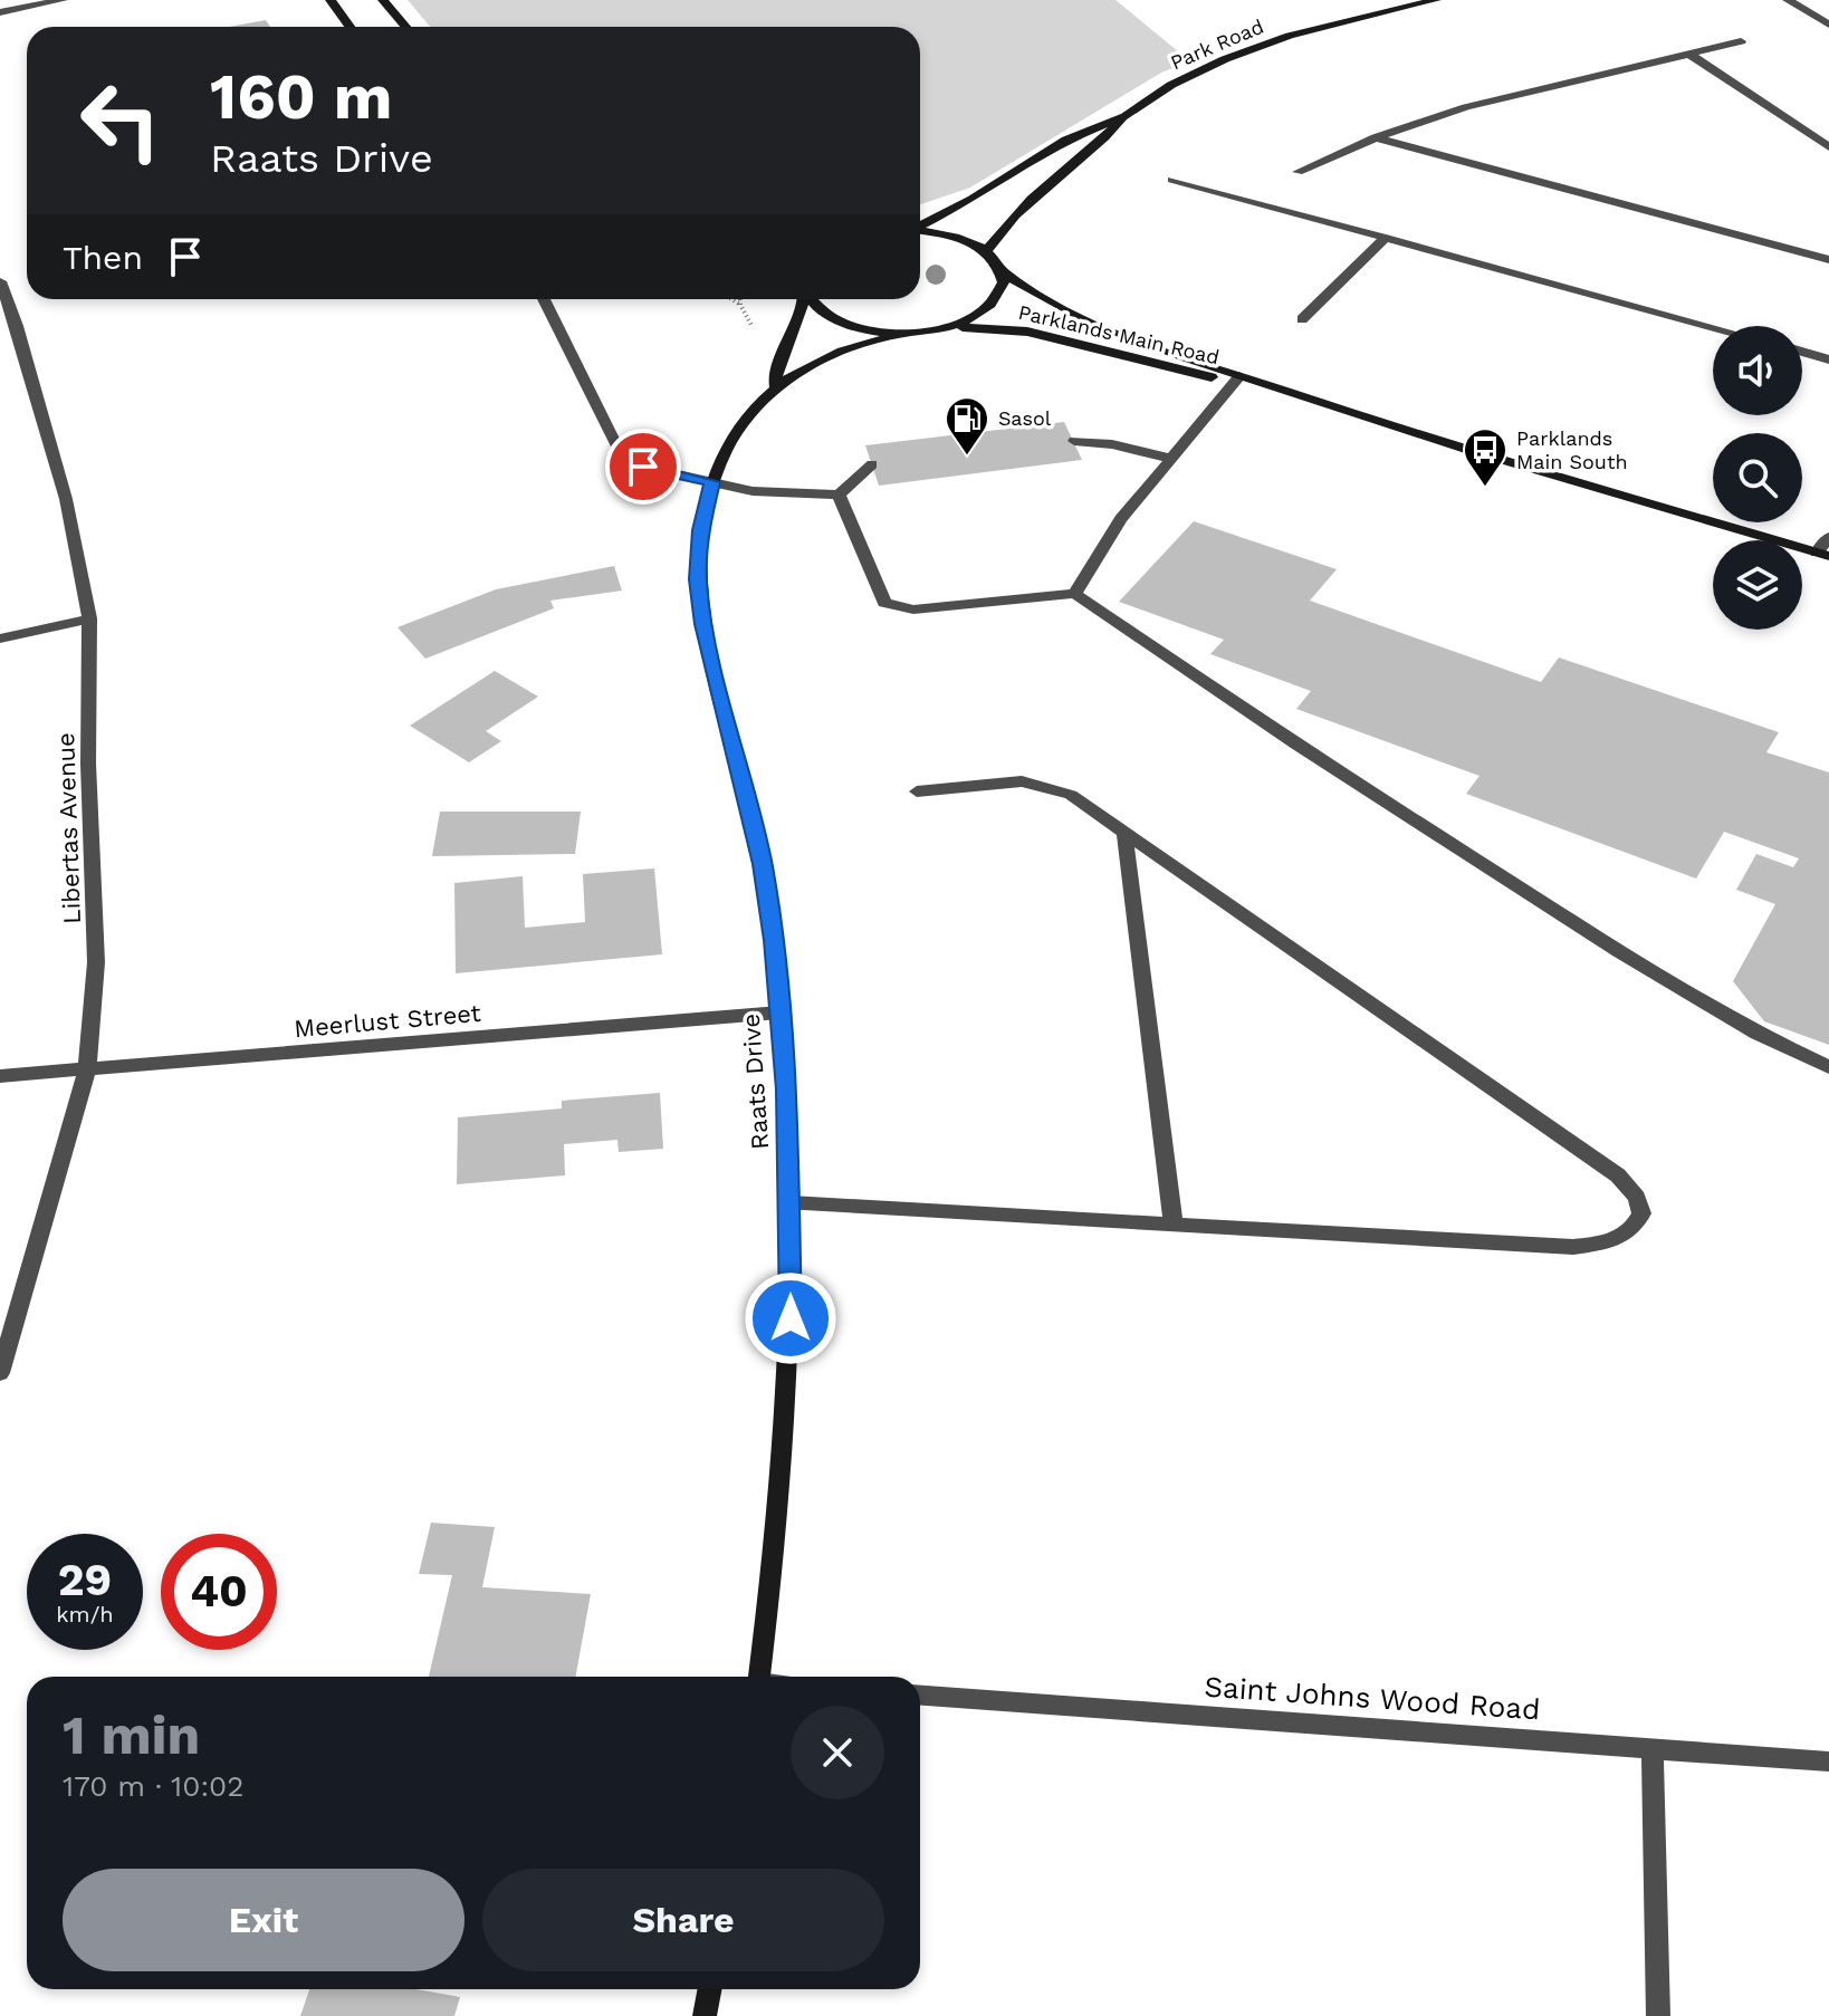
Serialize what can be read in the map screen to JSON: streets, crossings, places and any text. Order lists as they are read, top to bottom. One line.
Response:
{"streets":{"street":["Park Road","Parklands Main Road","Libertas Avenue","Meerlust Street","Raats Drive","Saint Johns Wood Road"]},"crossings":[["Park Road","Parklands Main Road"],["Libertas Avenue","Meerlust Street"],["Meerlust Street","Raats Drive"]],"places":{"fuel station":["Sasol"],"bus stop":["Parklands Main South"]},"page":{"turn":["160 m","Raats Drive"],"then":"Then","speed":"29 km/h","limit":"40","heading":["1 min","170 m · 10:02"],"buttons":["Exit","Share"]}}
